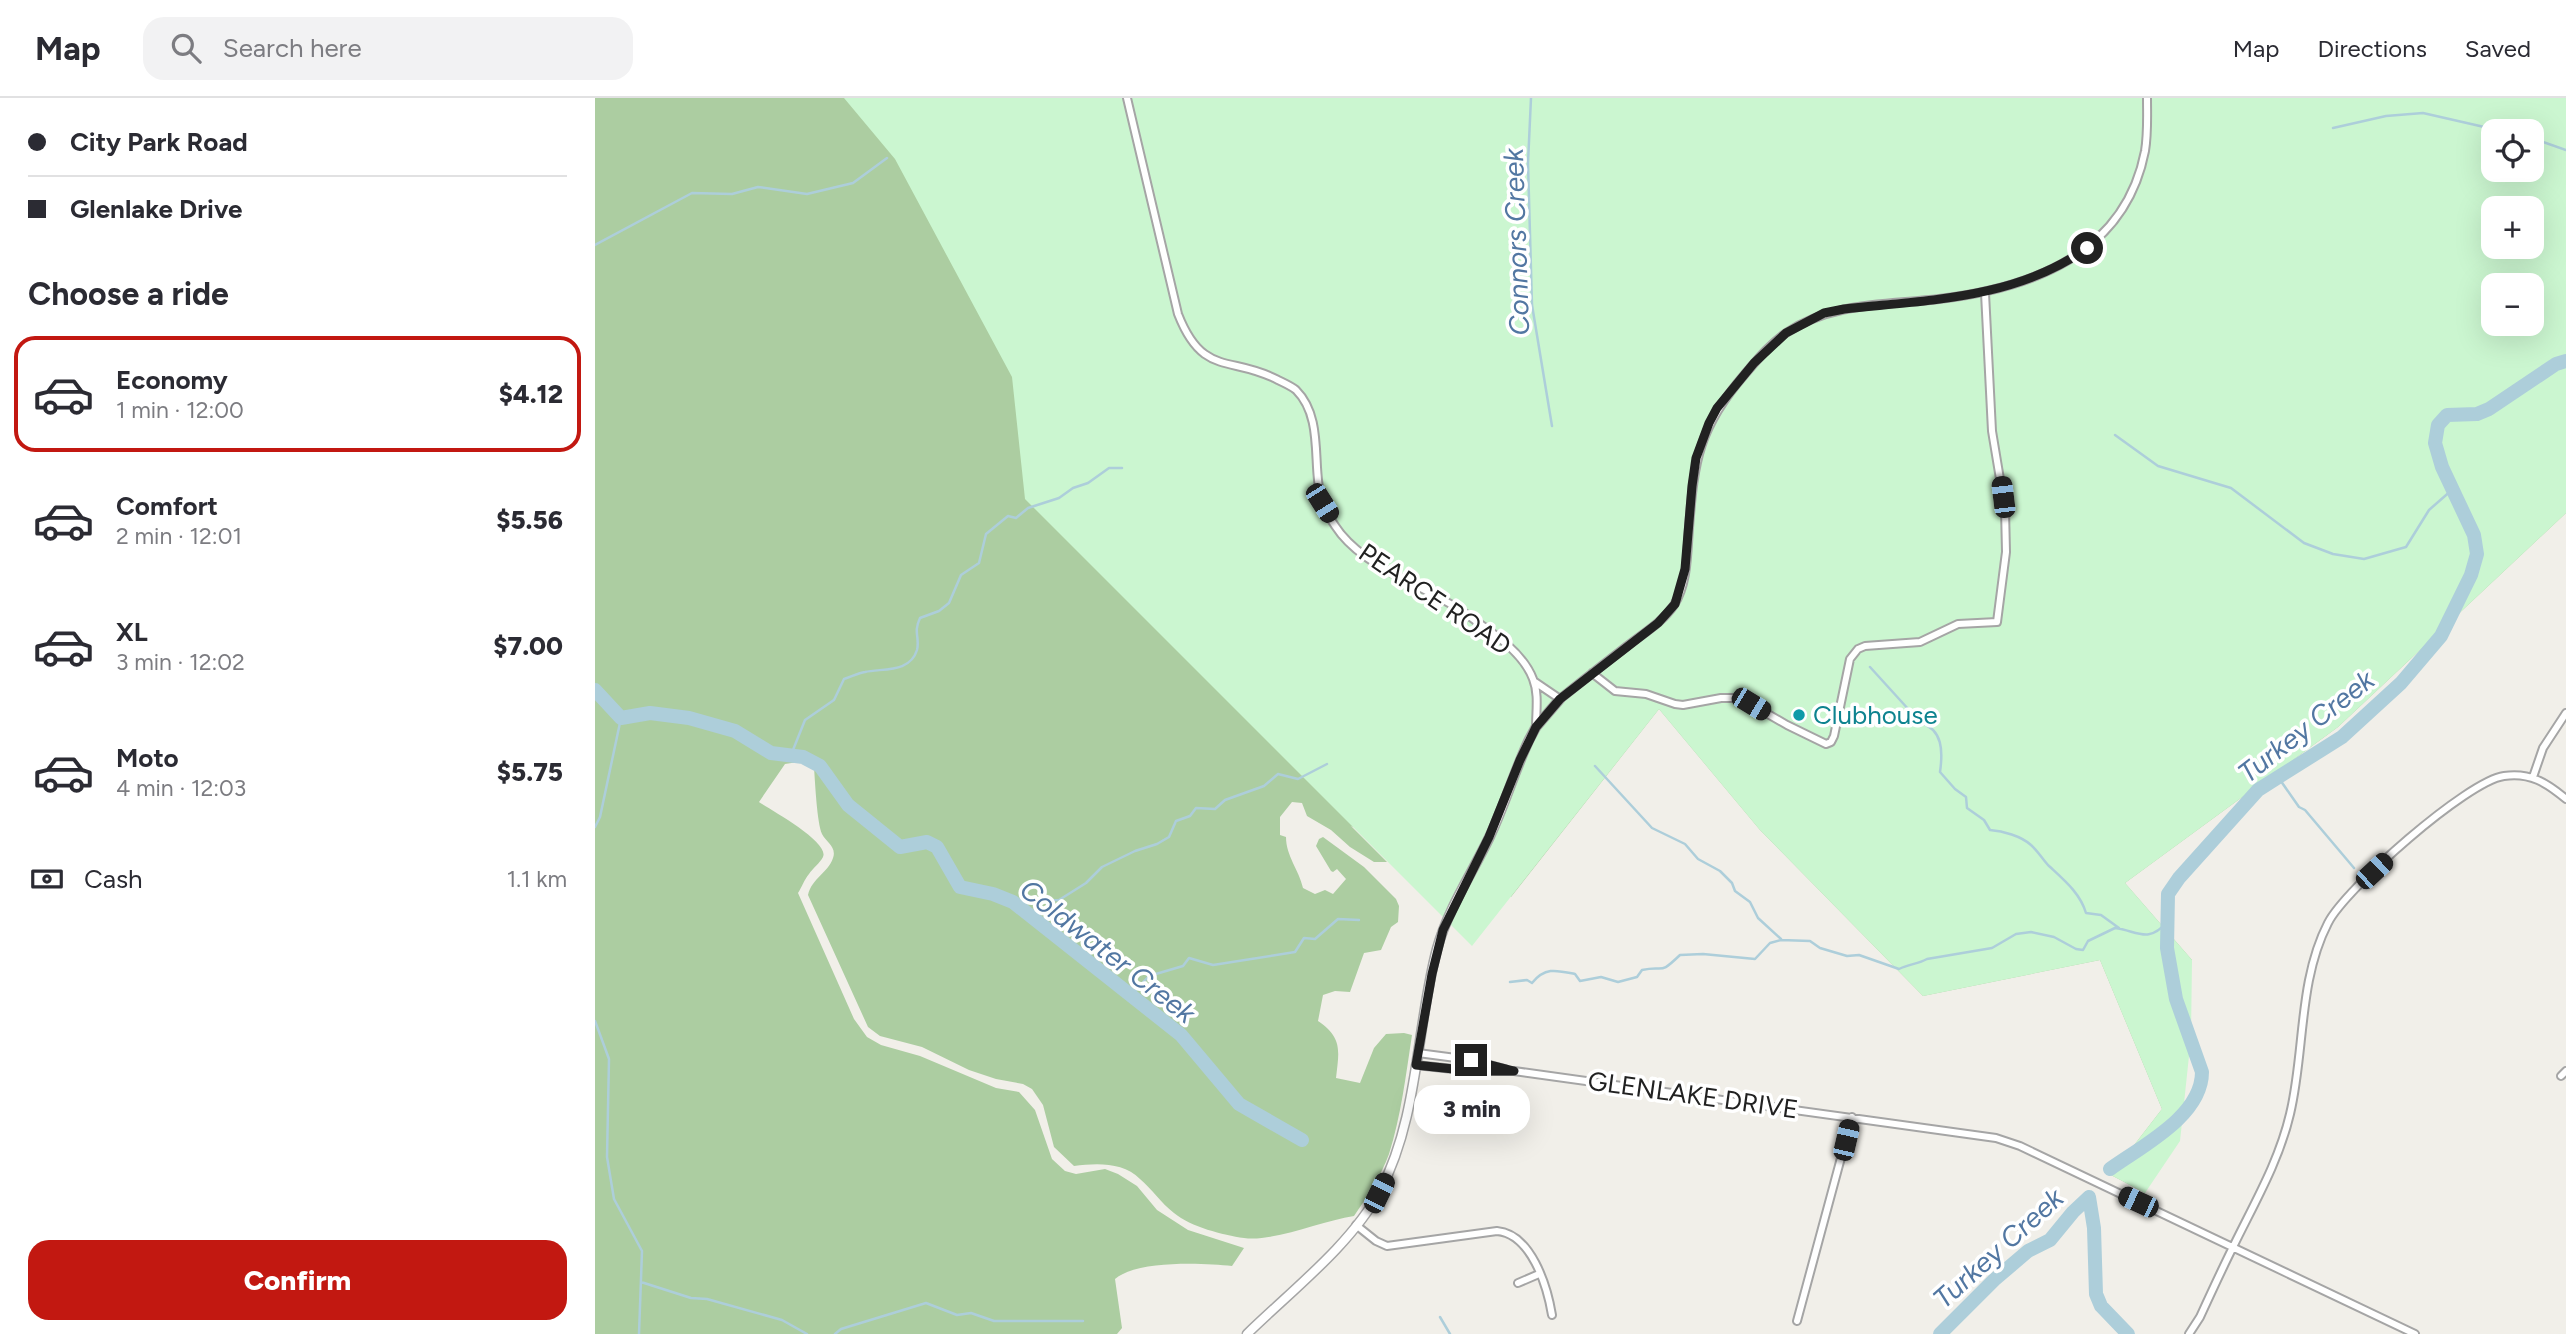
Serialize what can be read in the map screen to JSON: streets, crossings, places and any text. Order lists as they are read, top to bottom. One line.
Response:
{"streets":{"street":["PEARCE ROAD","GLENLAKE DRIVE"]},"water":["Connors Creek","Turkey Creek","Coldwater Creek"],"places":["Clubhouse"],"page":{"header":"Map","search":"Search here","nav":["Map","Directions","Saved"],"banner":["City Park Road","Glenlake Drive"],"map_buttons":["+","−"],"heading":"Choose a ride","list":[{"name":"Economy","note":"1 min · 12:00","value":"$4.12"},{"name":"Comfort","note":"2 min · 12:01","value":"$5.56"},{"name":"XL","note":"3 min · 12:02","value":"$7.00"},{"name":"Moto","note":"4 min · 12:03","value":"$5.75"}],"pay":["Cash","1.1 km"],"bubble":"3 min","buttons":"Confirm"}}
